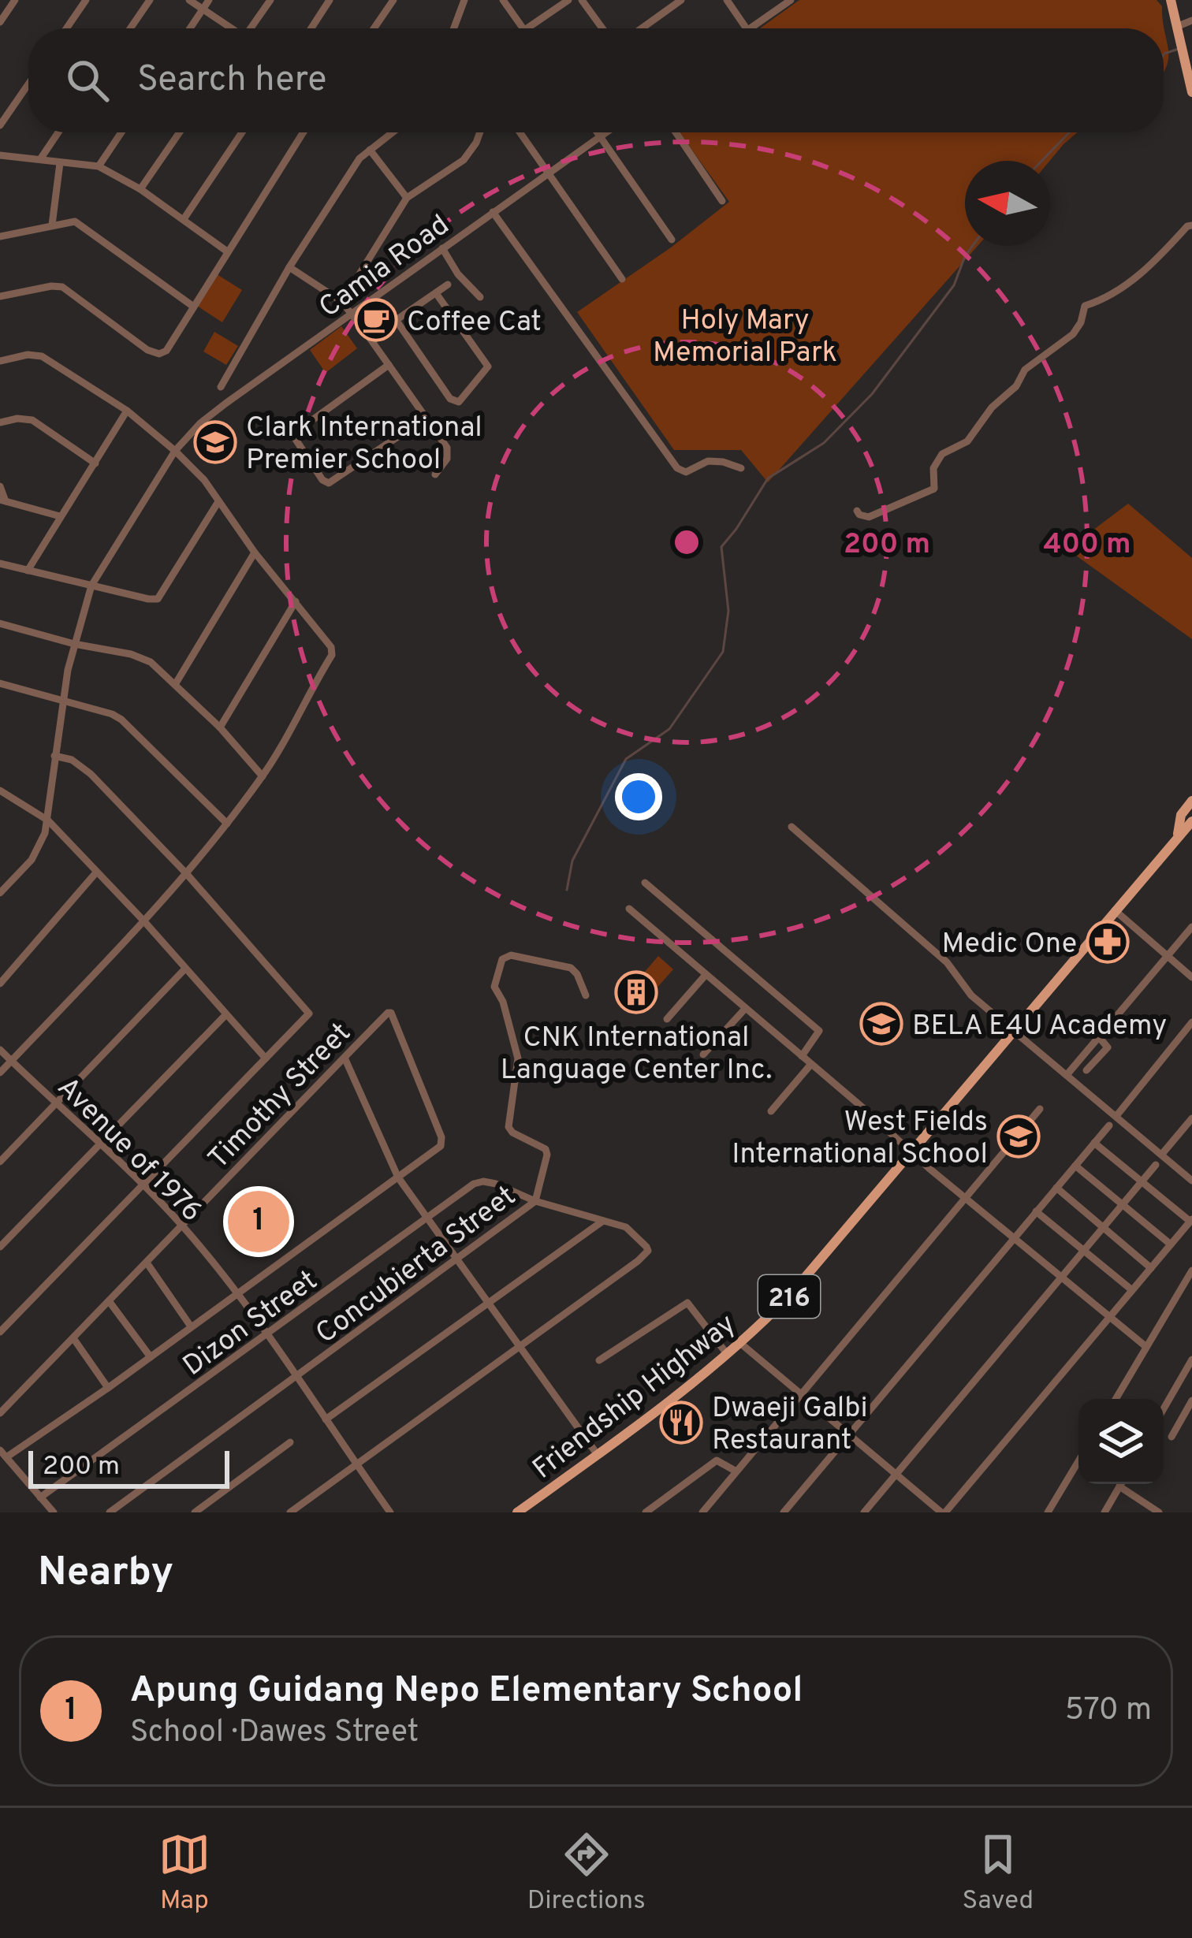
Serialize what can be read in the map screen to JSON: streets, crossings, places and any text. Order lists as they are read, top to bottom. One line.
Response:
{"streets":{"main road":["216","Friendship Highway"],"street":["Camia Road","Timothy Street","Avenue of 1976","Concubierta Street","Dizon Street"]},"crossings":[["Timothy Street","Avenue of 1976"],["Avenue of 1976","Concubierta Street"],["Avenue of 1976","Dizon Street"],["Concubierta Street","Dizon Street"]],"parks":["Holy Mary Memorial Park"],"places":{"cafe":["Coffee Cat"],"school or university":["Clark International Premier School","BELA E4U Academy","West Fields International School"],"pharmacy":["Medic One"],"building":["CNK International Language Center Inc."],"restaurant":["Dwaeji Galbi Restaurant"]},"scale_bar":"200 m","north":"left","page":{"search":"Search here","pins":"1","scale":"200 m","heading":"Nearby","list":[{"mark":"1","name":"Apung Guidang Nepo Elementary School","note":"School · Dawes Street","value":"570 m"}],"nav":["Map","Directions","Saved"]},"rings":["200 m","400 m"]}
